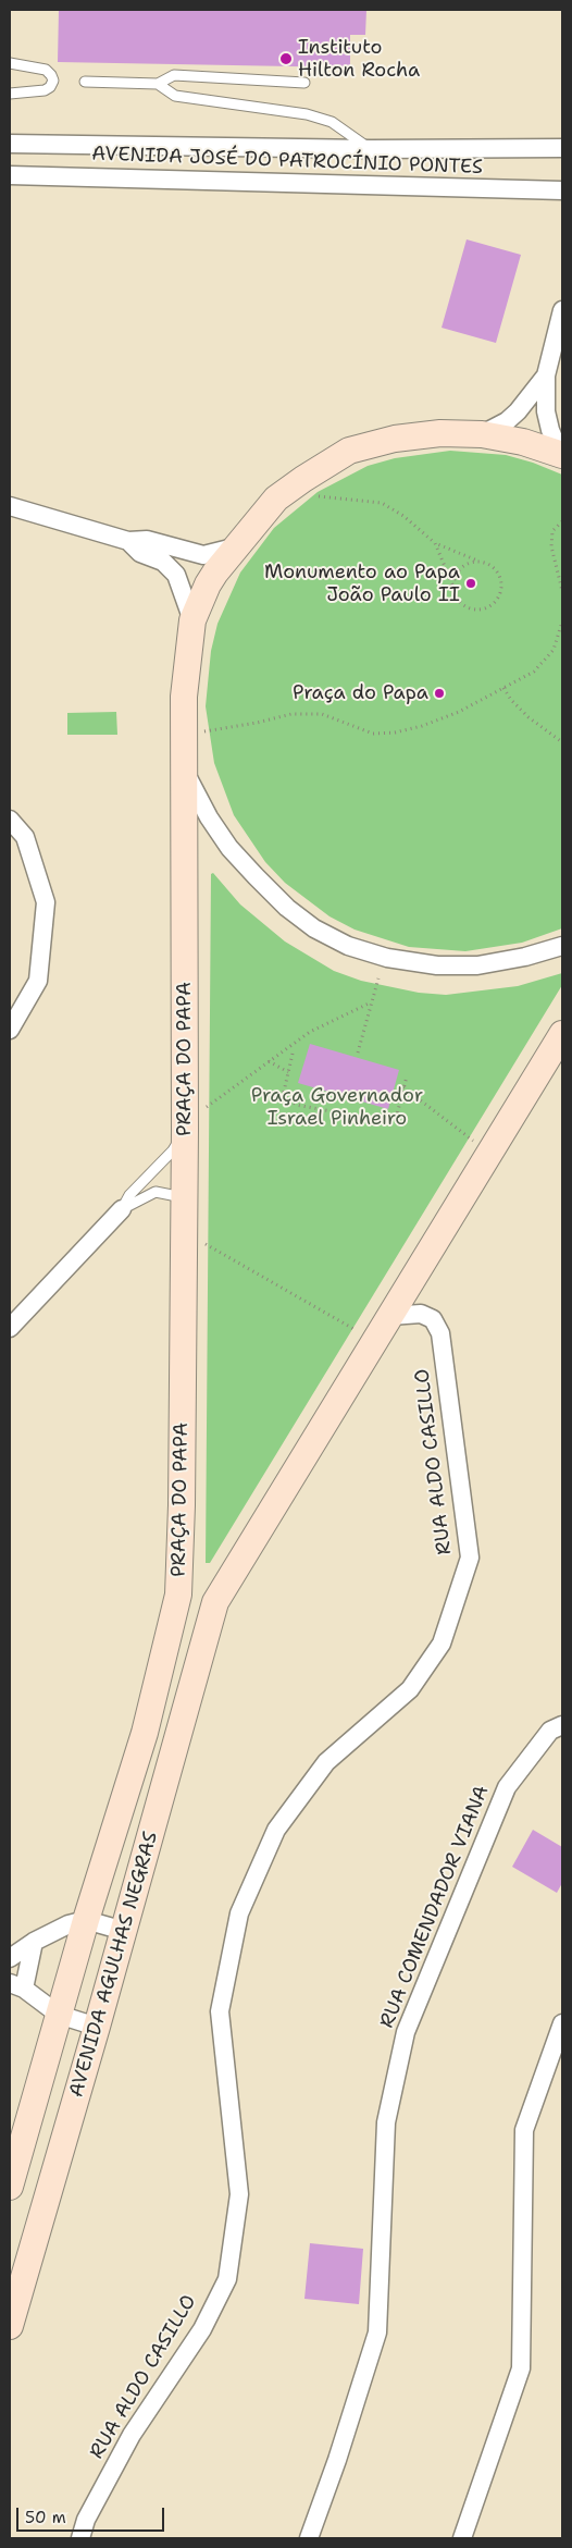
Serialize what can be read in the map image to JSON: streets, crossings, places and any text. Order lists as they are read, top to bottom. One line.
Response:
{"streets":{"street":["AVENIDA JOSÉ DO PATROCÍNIO PONTES","PRAÇA DO PAPA","RUA ALDO CASILLO","RUA COMENDADOR VIANA","AVENIDA AGULHAS NEGRAS"]},"crossings":[["PRAÇA DO PAPA","AVENIDA AGULHAS NEGRAS"]],"parks":["Praça Governador Israel Pinheiro"],"places":["Instituto Hilton Rocha","Monumento ao Papa João Paulo II","Praça do Papa"],"scale_bar":"50 m"}
